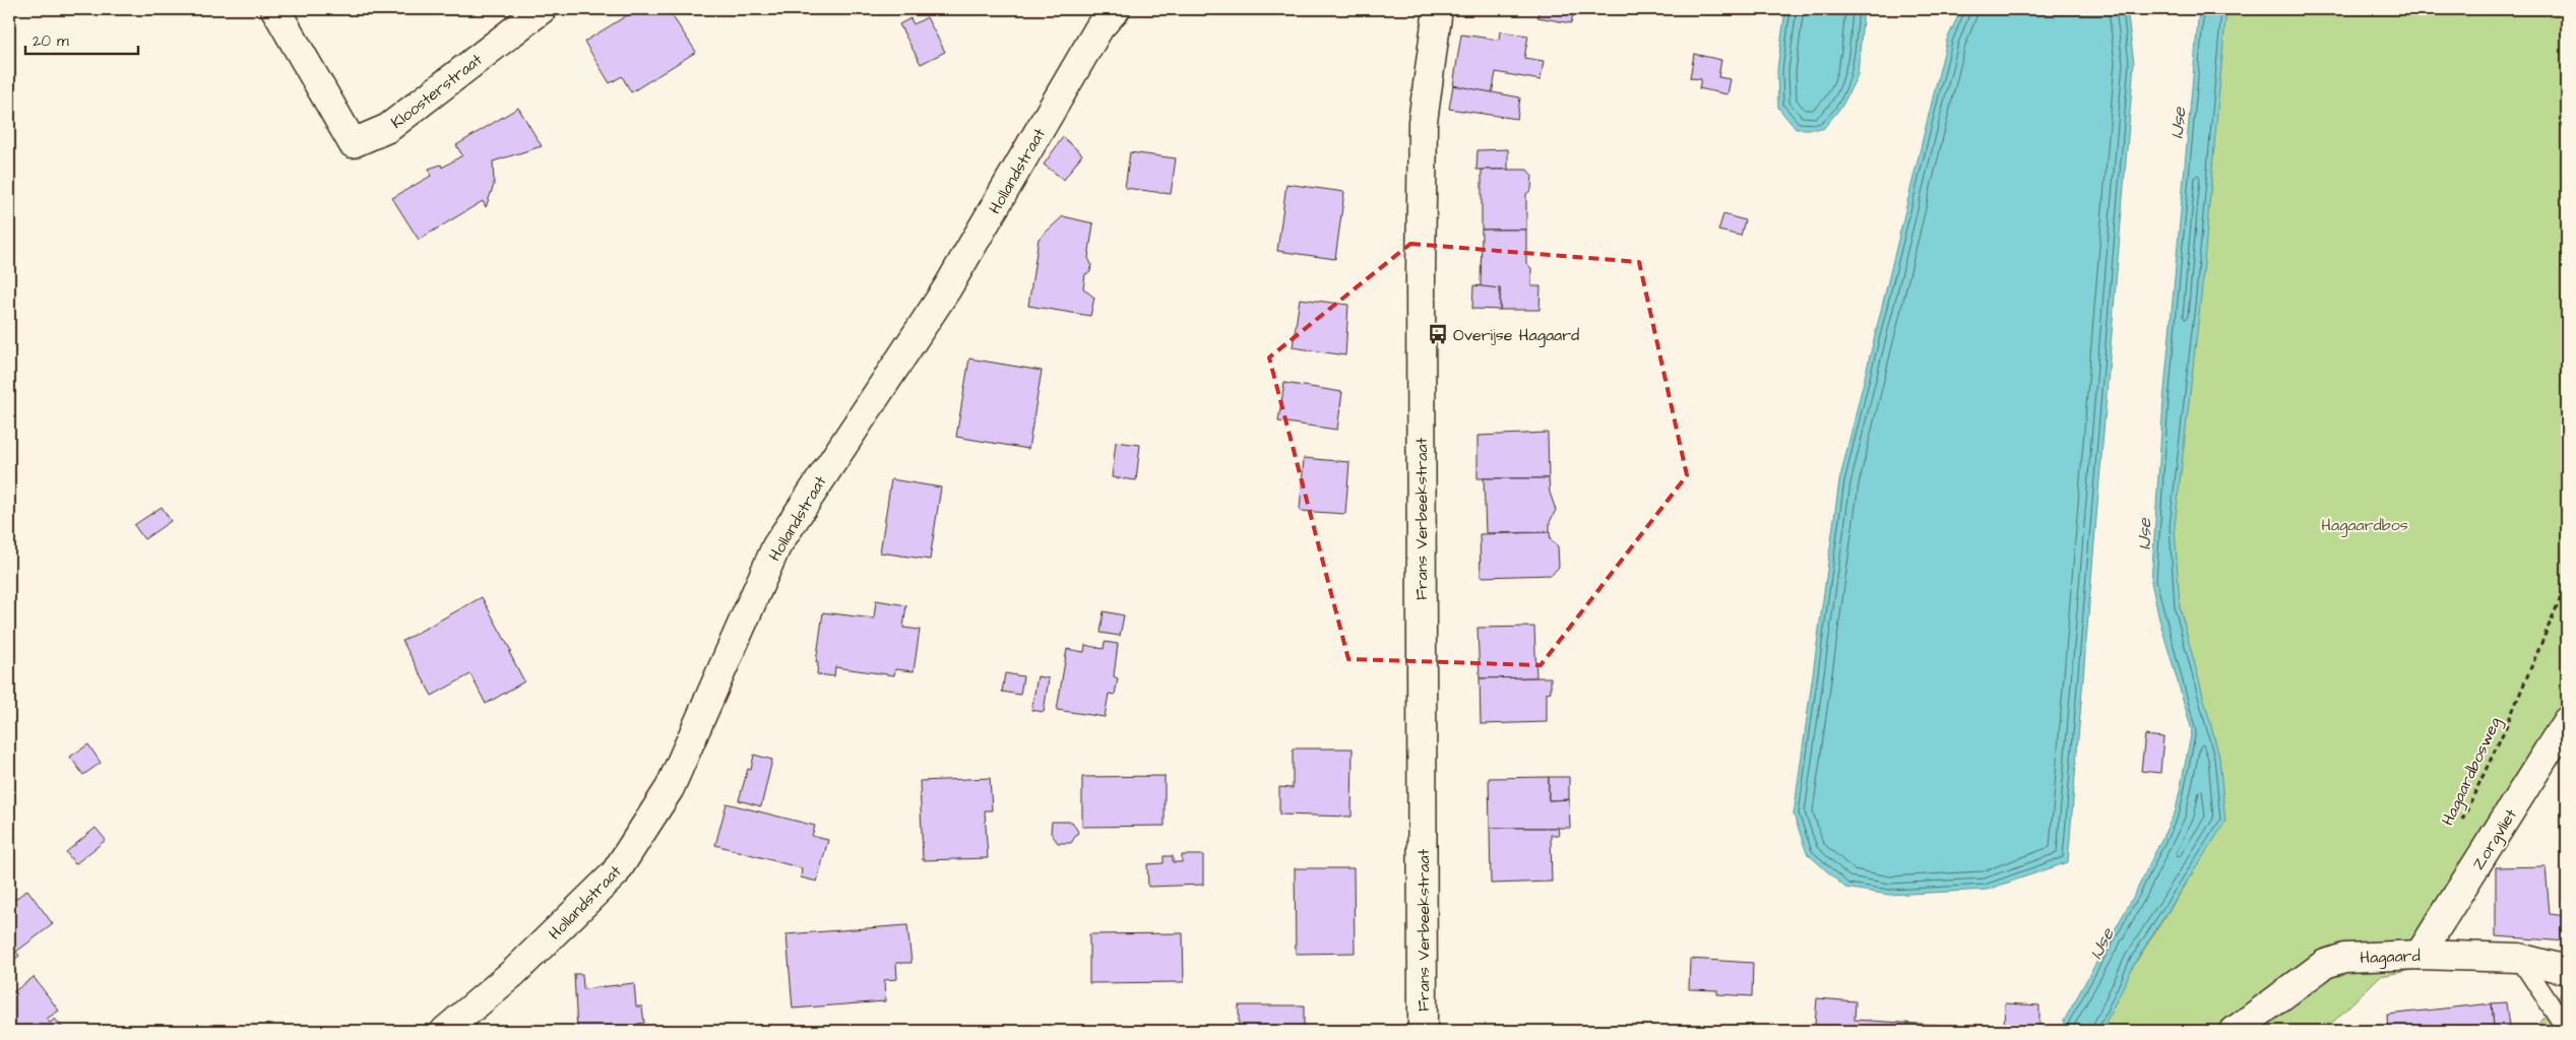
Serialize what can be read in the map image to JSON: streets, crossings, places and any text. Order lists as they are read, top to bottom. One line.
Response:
{"streets":{"street":["Kloosterstraat","Hollandstraat","Frans Verbeekstraat","Zorgvliet","Hagaard"],"path":["Hagaardbosweg"]},"crossings":[["Zorgvliet","Hagaard"]],"water":["IJse"],"parks":["Hagaardbos"],"places":{"bus stop":["Overijse Hagaard"]},"scale_bar":"20 m"}
